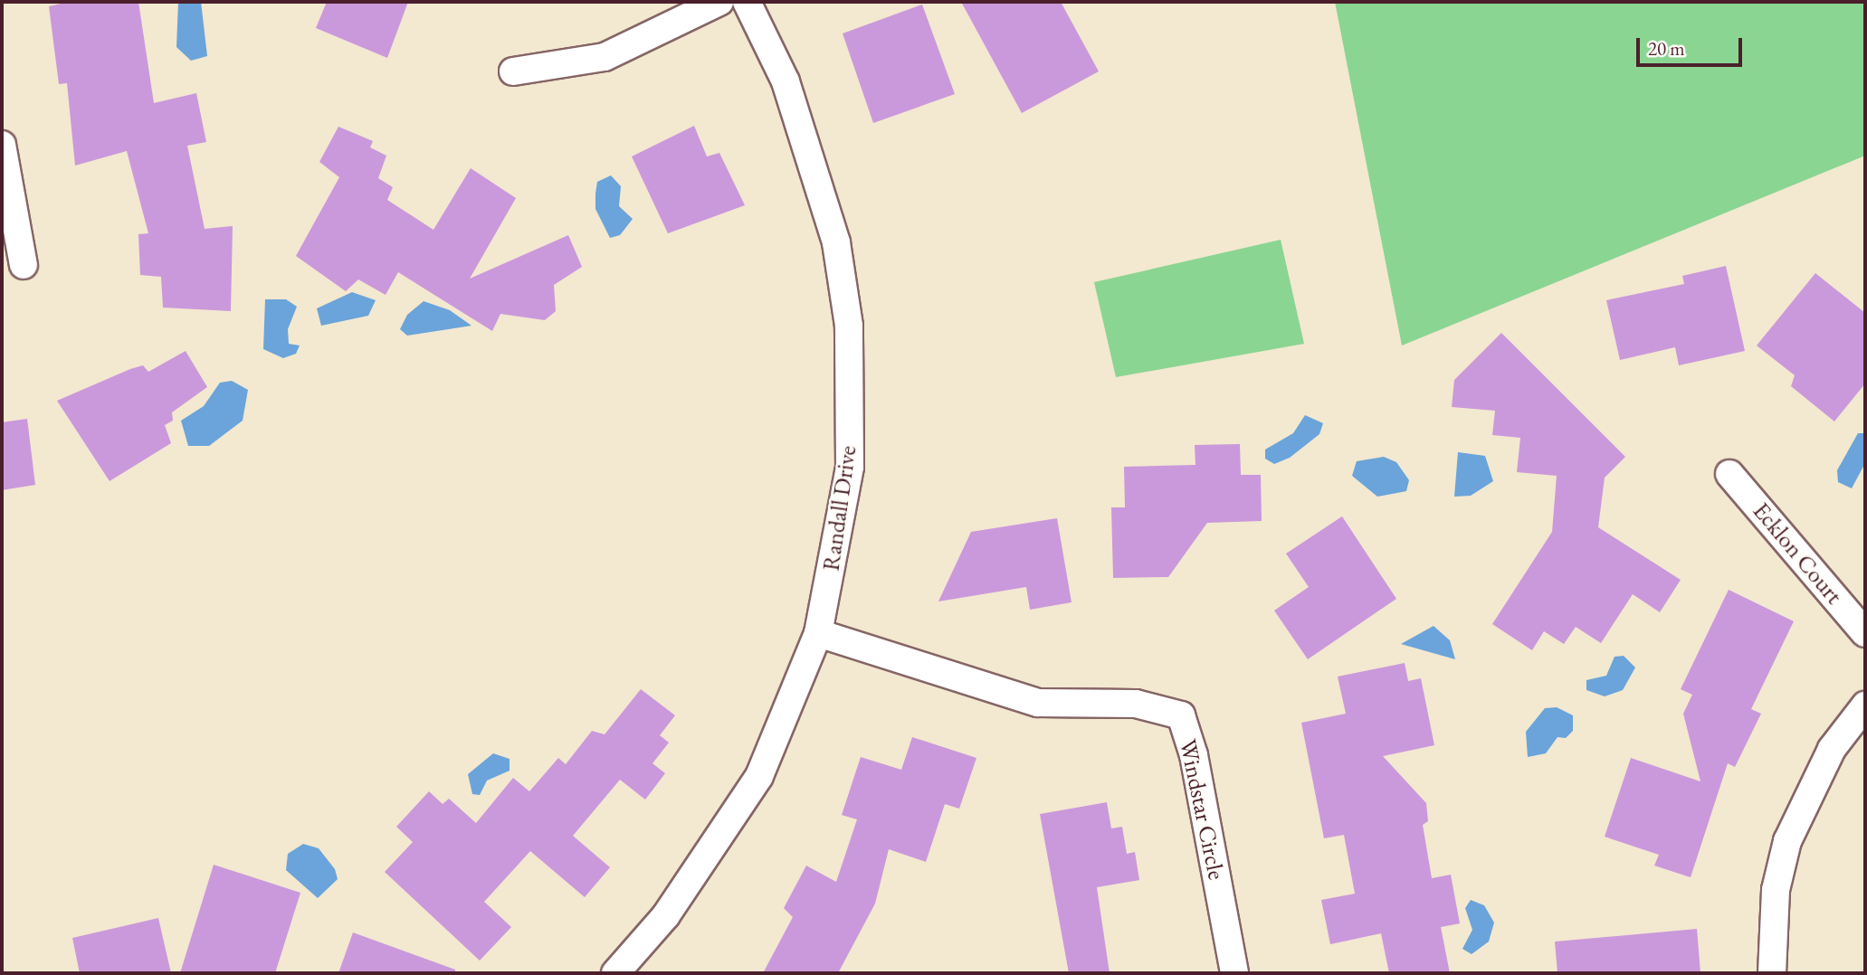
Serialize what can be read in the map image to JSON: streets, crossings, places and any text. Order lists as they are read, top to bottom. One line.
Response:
{"streets":{"street":["Randall Drive","Ecklon Court","Windstar Circle"]},"crossings":[["Randall Drive","Windstar Circle"]],"scale_bar":"20 m"}
